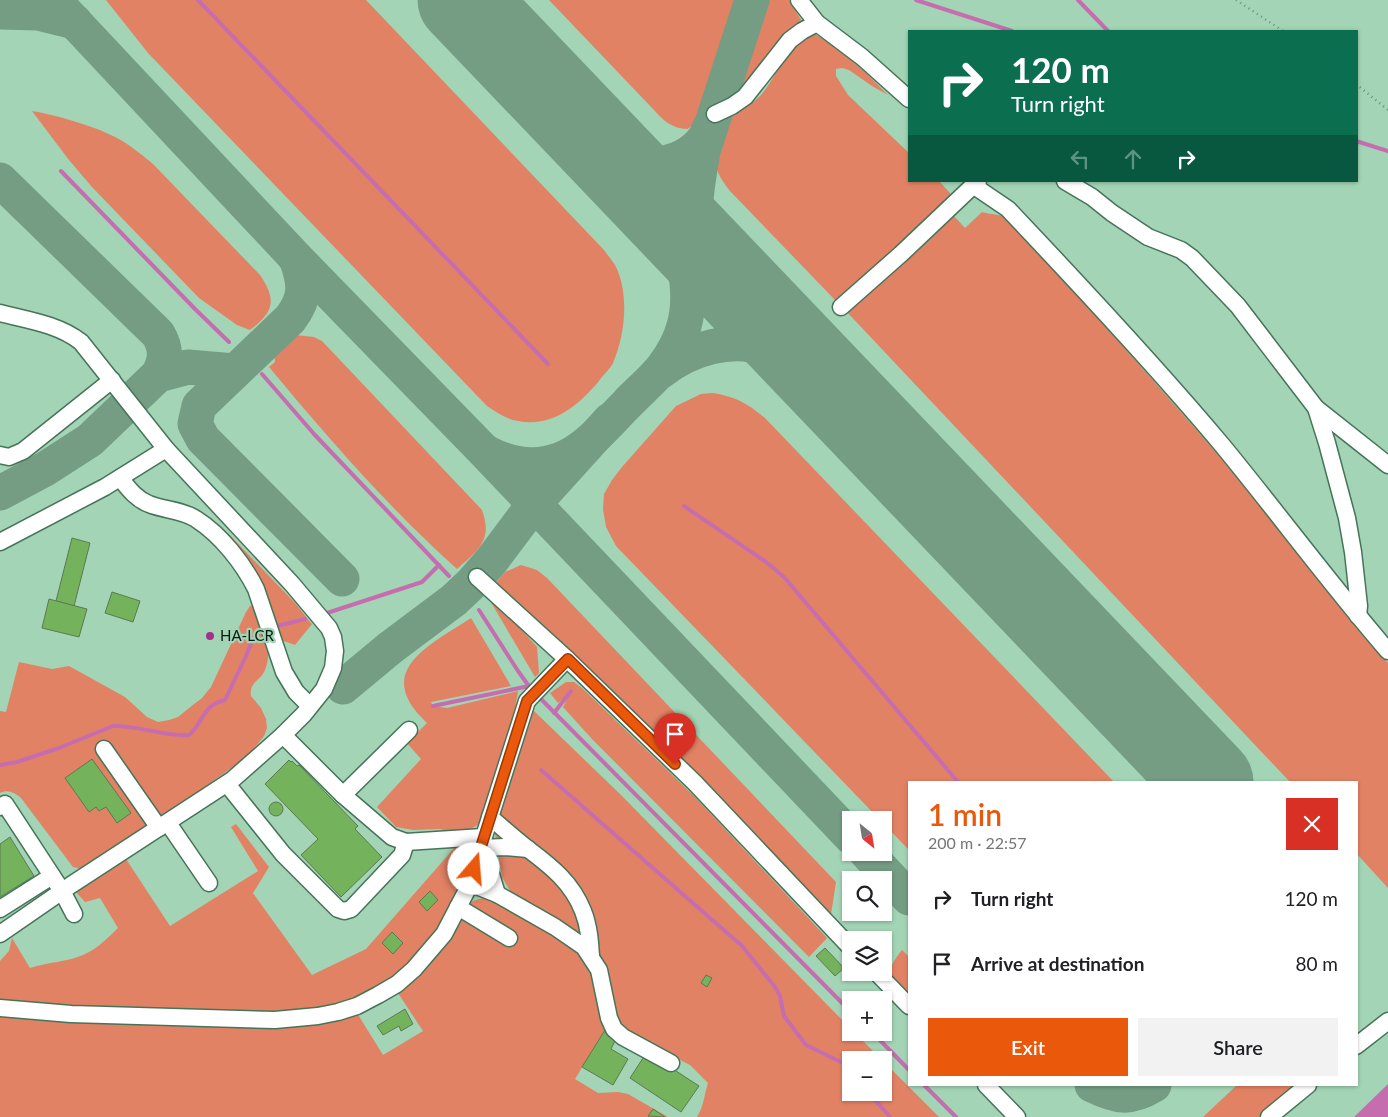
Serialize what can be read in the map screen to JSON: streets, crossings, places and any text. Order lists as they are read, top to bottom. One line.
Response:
{"places":["HA-LCR"],"north":"bottom right","page":{"turn":["120 m","Turn right"],"heading":["1 min","200 m · 22:57"],"map_buttons":["+","−"],"list":[{"name":"Turn right","value":"120 m"},{"name":"Arrive at destination","value":"80 m"}],"buttons":["Exit","Share"]}}
